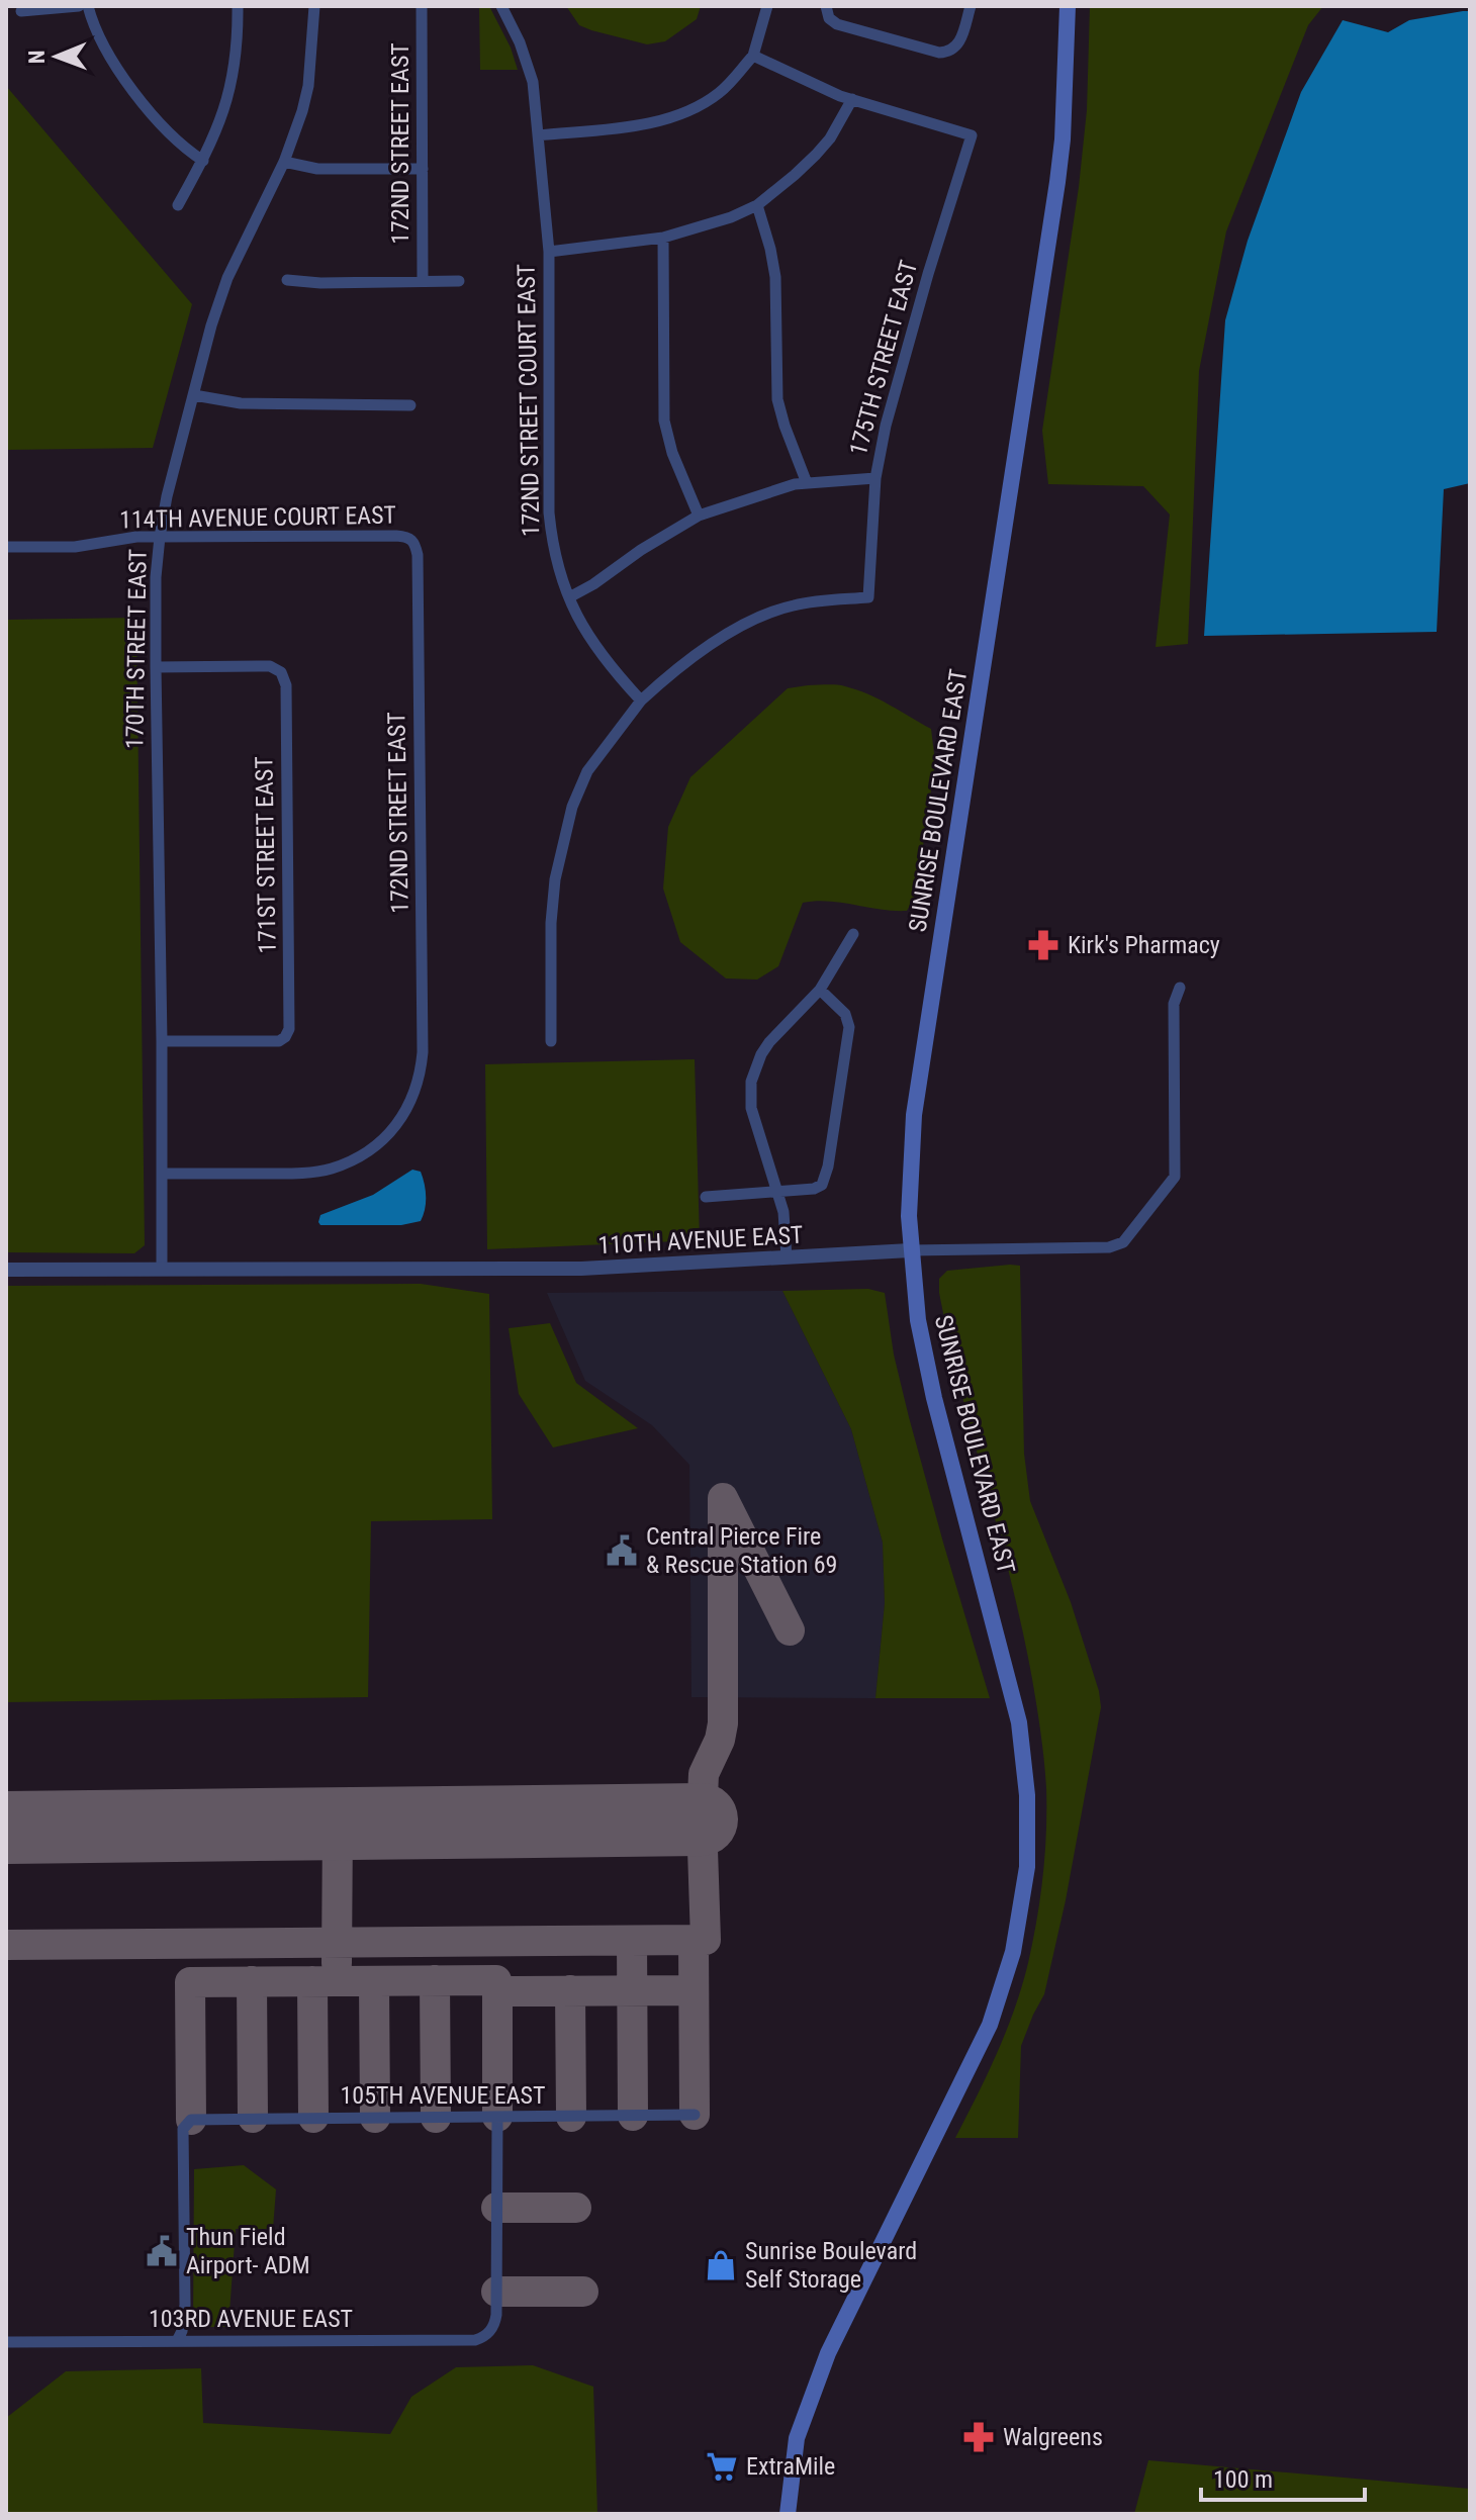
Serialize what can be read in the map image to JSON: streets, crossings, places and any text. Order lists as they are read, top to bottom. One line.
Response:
{"streets":{"main road":["SUNRISE BOULEVARD EAST"],"street":["172ND STREET EAST","175TH STREET EAST","172ND STREET COURT EAST","114TH AVENUE COURT EAST","170TH STREET EAST","171ST STREET EAST","110TH AVENUE EAST","105TH AVENUE EAST","103RD AVENUE EAST"]},"crossings":[["172ND STREET EAST","114TH AVENUE COURT EAST"],["172ND STREET EAST","170TH STREET EAST"],["175TH STREET EAST","172ND STREET COURT EAST"],["114TH AVENUE COURT EAST","170TH STREET EAST"],["170TH STREET EAST","171ST STREET EAST"],["170TH STREET EAST","110TH AVENUE EAST"],["SUNRISE BOULEVARD EAST","110TH AVENUE EAST"],["105TH AVENUE EAST","103RD AVENUE EAST"]],"places":{"pharmacy":["Kirk's Pharmacy","Walgreens"],"public building":["Central Pierce Fire & Rescue Station 69","Thun Field Airport- ADM"],"shop":["Sunrise Boulevard Self Storage"],"supermarket":["ExtraMile"]},"scale_bar":"100 m","north":"left"}
